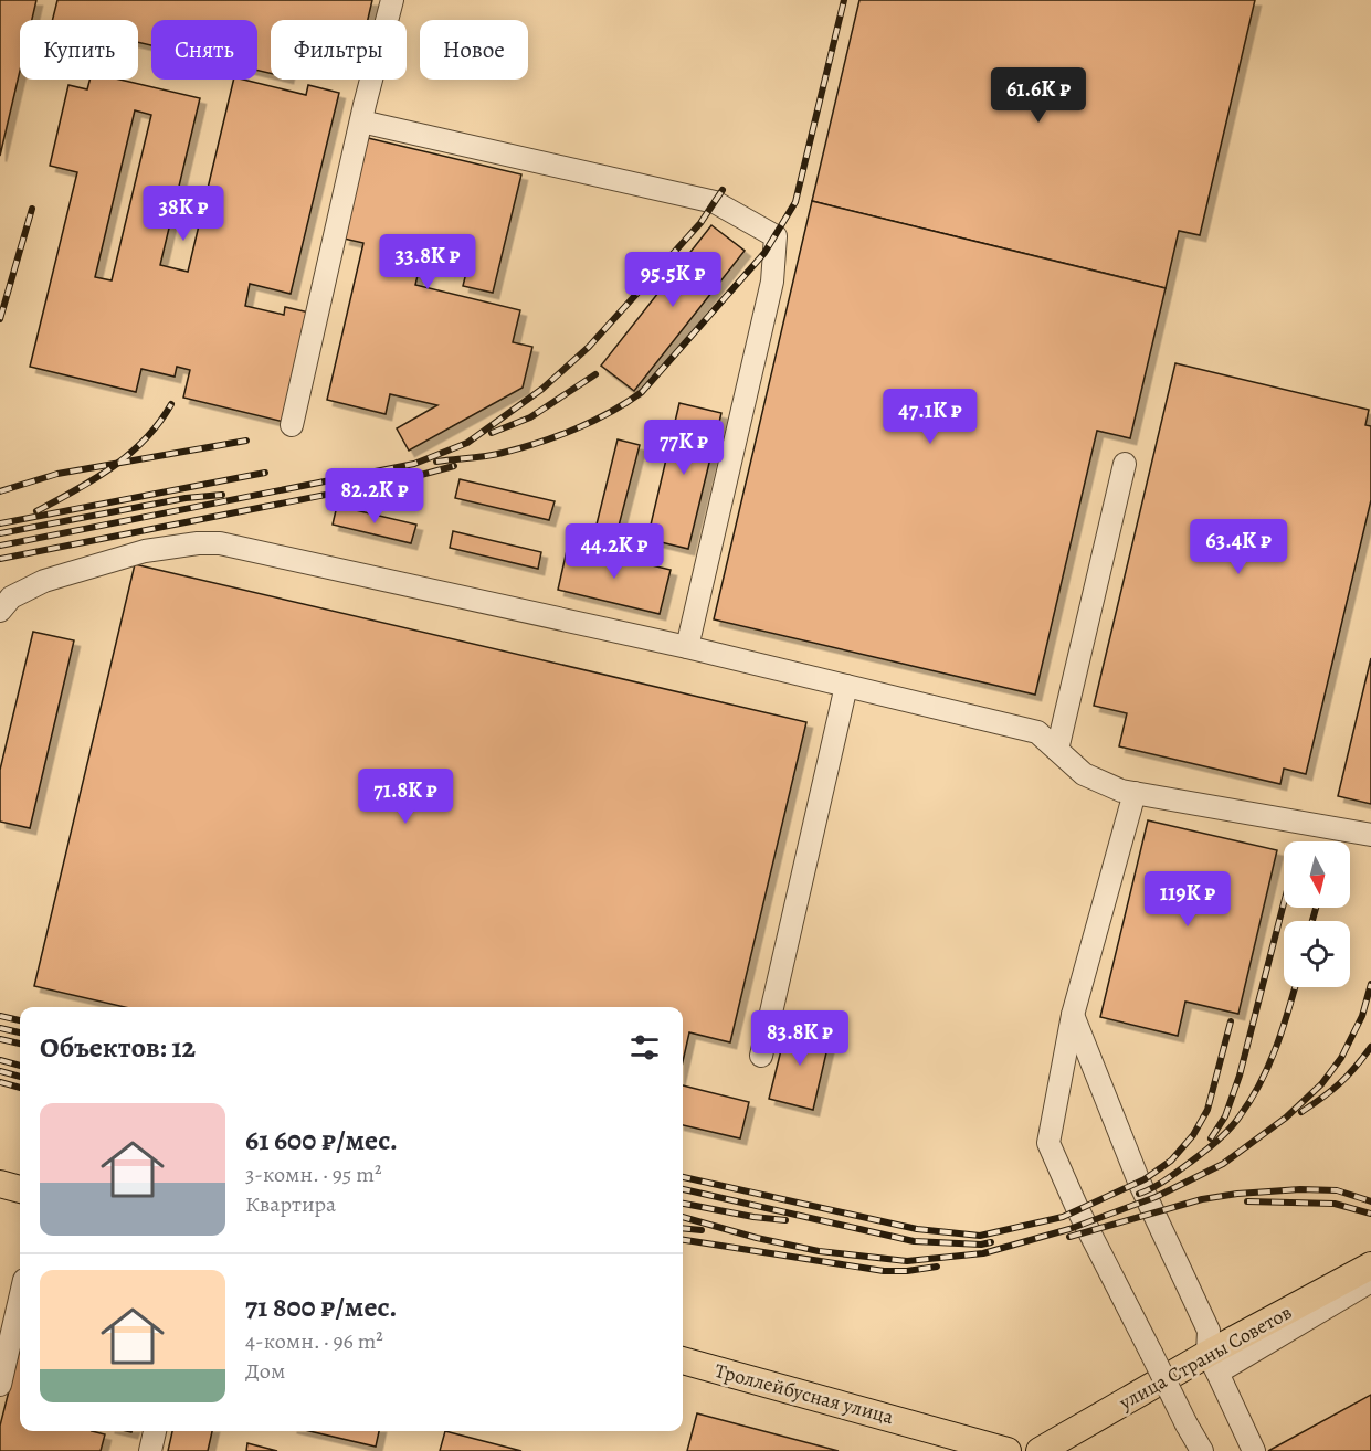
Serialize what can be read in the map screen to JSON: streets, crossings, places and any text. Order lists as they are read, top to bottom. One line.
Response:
{"streets":{"main road":["улица Страны Советов","Троллейбусная улица"]},"north":"bottom","page":{"chip":["Купить","Снять","Фильтры","Новое"],"price":["61.6K ₽","38K ₽","33.8K ₽","95.5K ₽","47.1K ₽","77K ₽","82.2K ₽","63.4K ₽","44.2K ₽","71.8K ₽","119K ₽","83.8K ₽"],"heading":"Объектов: 12","list":[{"name":"61 600 ₽/мес.","note":"3-комн. · 95 m² · Квартира"},{"name":"71 800 ₽/мес.","note":"4-комн. · 96 m² · Дом"}]}}
